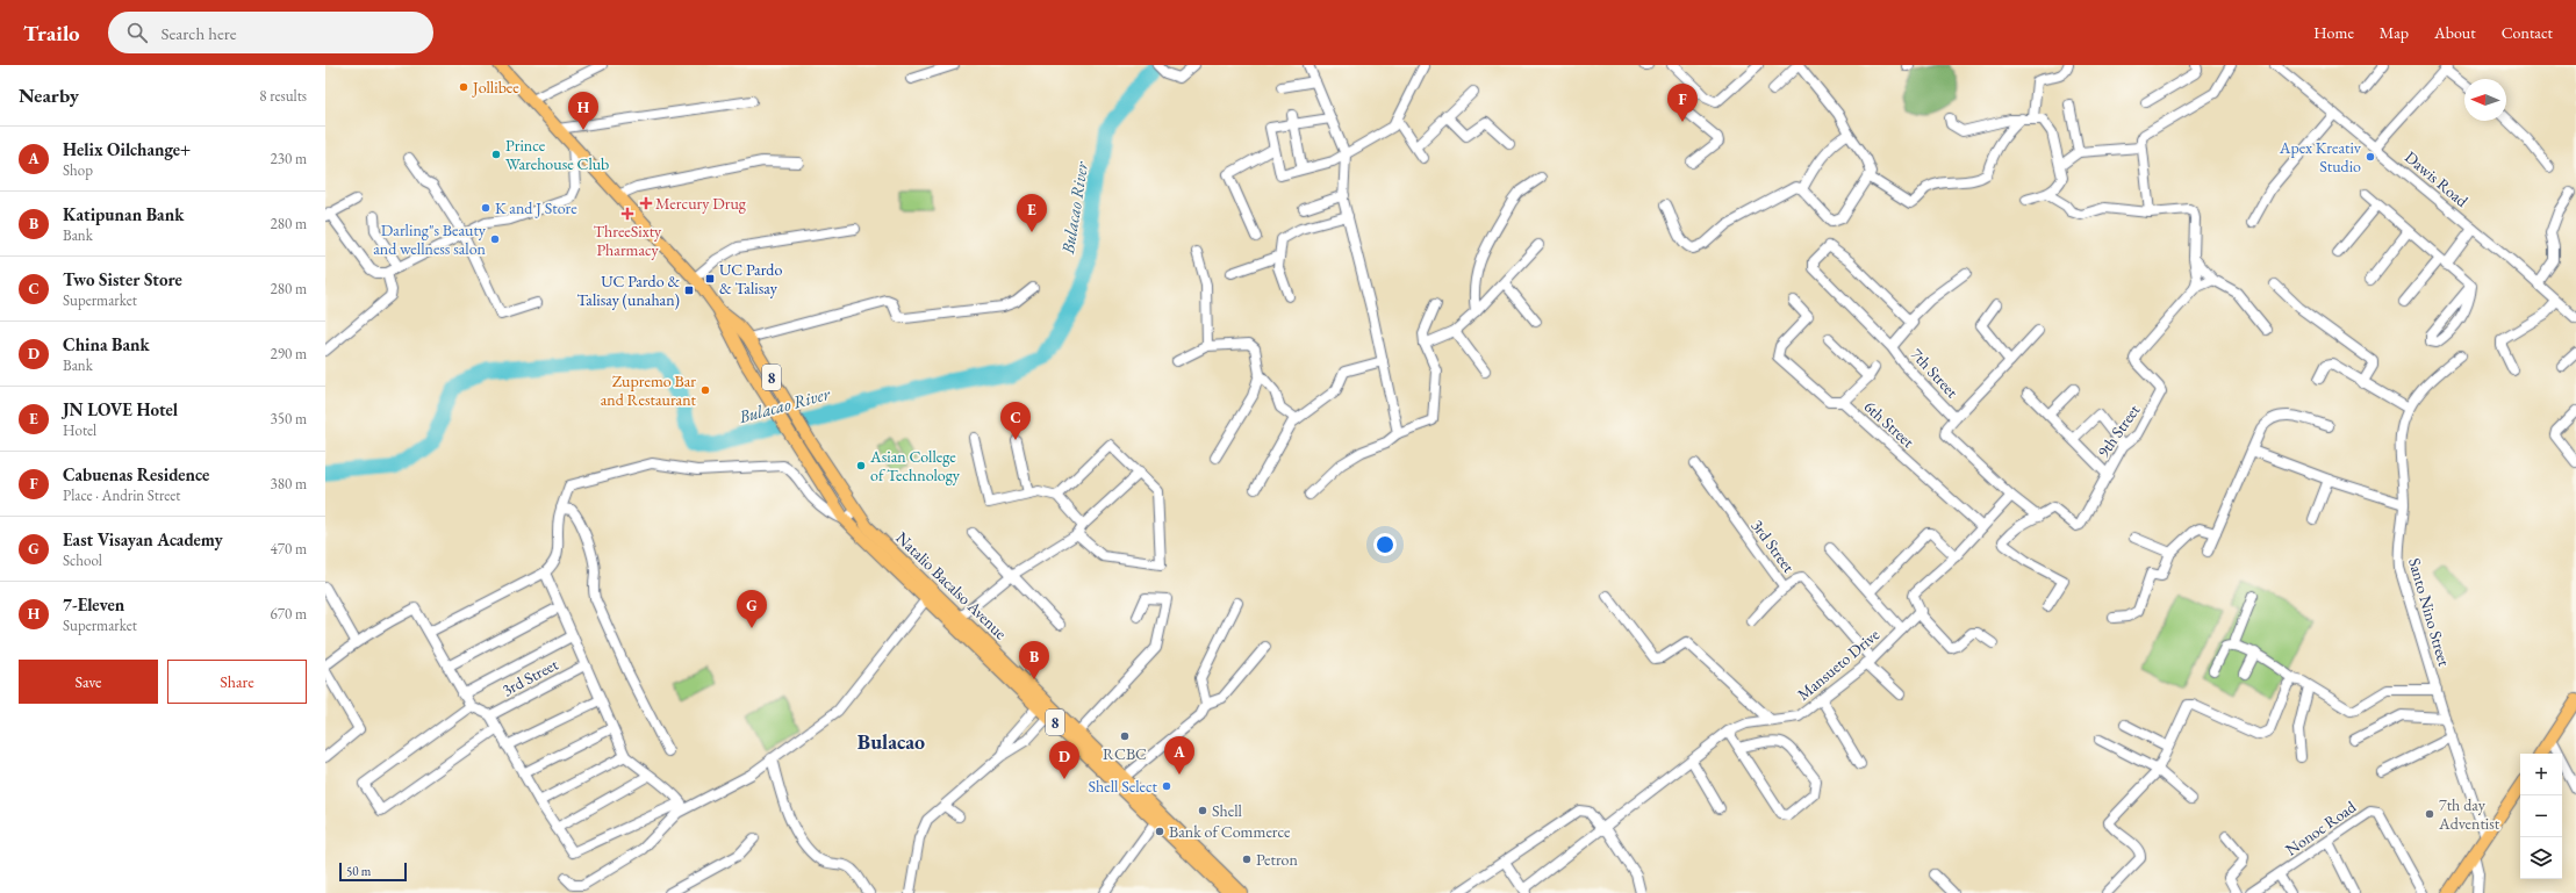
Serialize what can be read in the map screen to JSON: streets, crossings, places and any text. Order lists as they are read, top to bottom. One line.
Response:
{"streets":{"main road":["8","Natalio Bacalso Avenue"],"street":["Dawis Road","7th Street","6th Street","9th Street","3rd Street","Santo Nino Street","Mansueto Drive","Nonoc Road"]},"crossings":[["7th Street","9th Street"],["3rd Street","Mansueto Drive"]],"districts":["Bulacao"],"water":["Bulacao River"],"places":{"other":["Jollibee","Prince Warehouse Club","Apex Kreativ Studio","K and J Store","Darling\"s Beauty and wellness salon","Zupremo Bar and Restaurant","Asian College of Technology","RCBC","Shell Select","Shell","7th day Adventist","Bank of Commerce","Petron"],"health":["Mercury Drug","ThreeSixty Pharmacy"],"transit":["UC Pardo & Talisay","UC Pardo & Talisay (unahan)"]},"scale_bar":"50 m","north":"left","page":{"header":"Trailo","search":"Search here","nav":["Home","Map","About","Contact"],"heading":["Nearby","8 results"],"pins":["F","H","E","C","G","B","A","D"],"list":[{"mark":"A","name":"Helix Oilchange+","note":"Shop","value":"230 m"},{"mark":"B","name":"Katipunan Bank","note":"Bank","value":"280 m"},{"mark":"C","name":"Two Sister Store","note":"Supermarket","value":"280 m"},{"mark":"D","name":"China Bank","note":"Bank","value":"290 m"},{"mark":"E","name":"JN LOVE Hotel","note":"Hotel","value":"350 m"},{"mark":"F","name":"Cabuenas Residence","note":"Place · Andrin Street","value":"380 m"},{"mark":"G","name":"East Visayan Academy","note":"School","value":"470 m"},{"mark":"H","name":"7-Eleven","note":"Supermarket","value":"670 m"}],"buttons":["Save","Share"],"map_buttons":["+","−"],"scale":"50 m"}}
